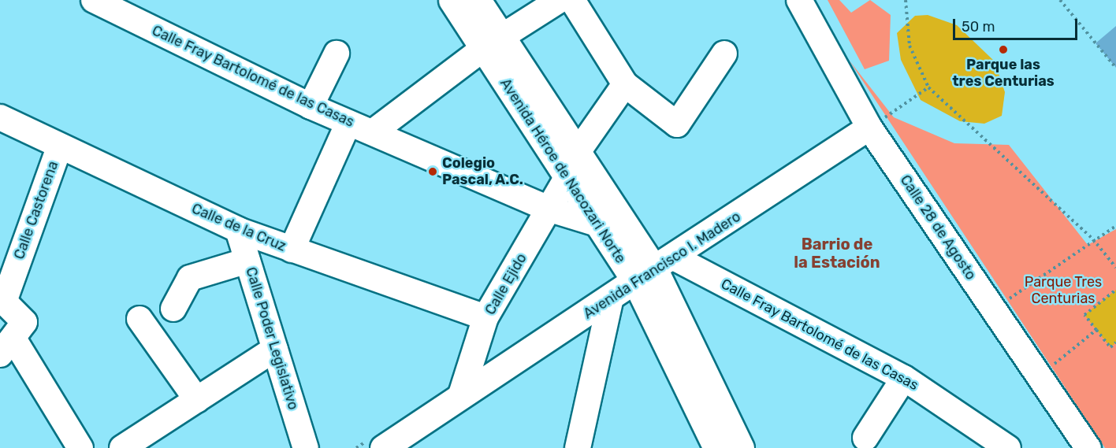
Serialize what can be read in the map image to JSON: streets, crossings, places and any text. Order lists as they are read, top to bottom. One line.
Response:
{"streets":{"main road":["Avenida Héroe de Nacozari Norte","Avenida Francisco I. Madero"],"street":["Calle Fray Bartolomé de las Casas","Calle Castorena","Calle de la Cruz","Calle 28 de Agosto","Calle Ejido","Calle Poder Legislativo"]},"crossings":[["Calle Fray Bartolomé de las Casas","Avenida Héroe de Nacozari Norte"],["Calle Fray Bartolomé de las Casas","Avenida Francisco I. Madero"],["Calle Fray Bartolomé de las Casas","Calle Ejido"],["Avenida Héroe de Nacozari Norte","Avenida Francisco I. Madero"],["Avenida Héroe de Nacozari Norte","Calle Ejido"],["Calle Castorena","Calle de la Cruz"],["Calle de la Cruz","Calle Ejido"],["Calle de la Cruz","Calle Poder Legislativo"],["Calle 28 de Agosto","Avenida Francisco I. Madero"],["Avenida Francisco I. Madero","Calle Ejido"]],"districts":["Barrio de la Estación"],"parks":["Parque Tres Centurias"],"places":["Parque las tres Centurias","Colegio Pascal, A.C."],"scale_bar":"50 m"}
